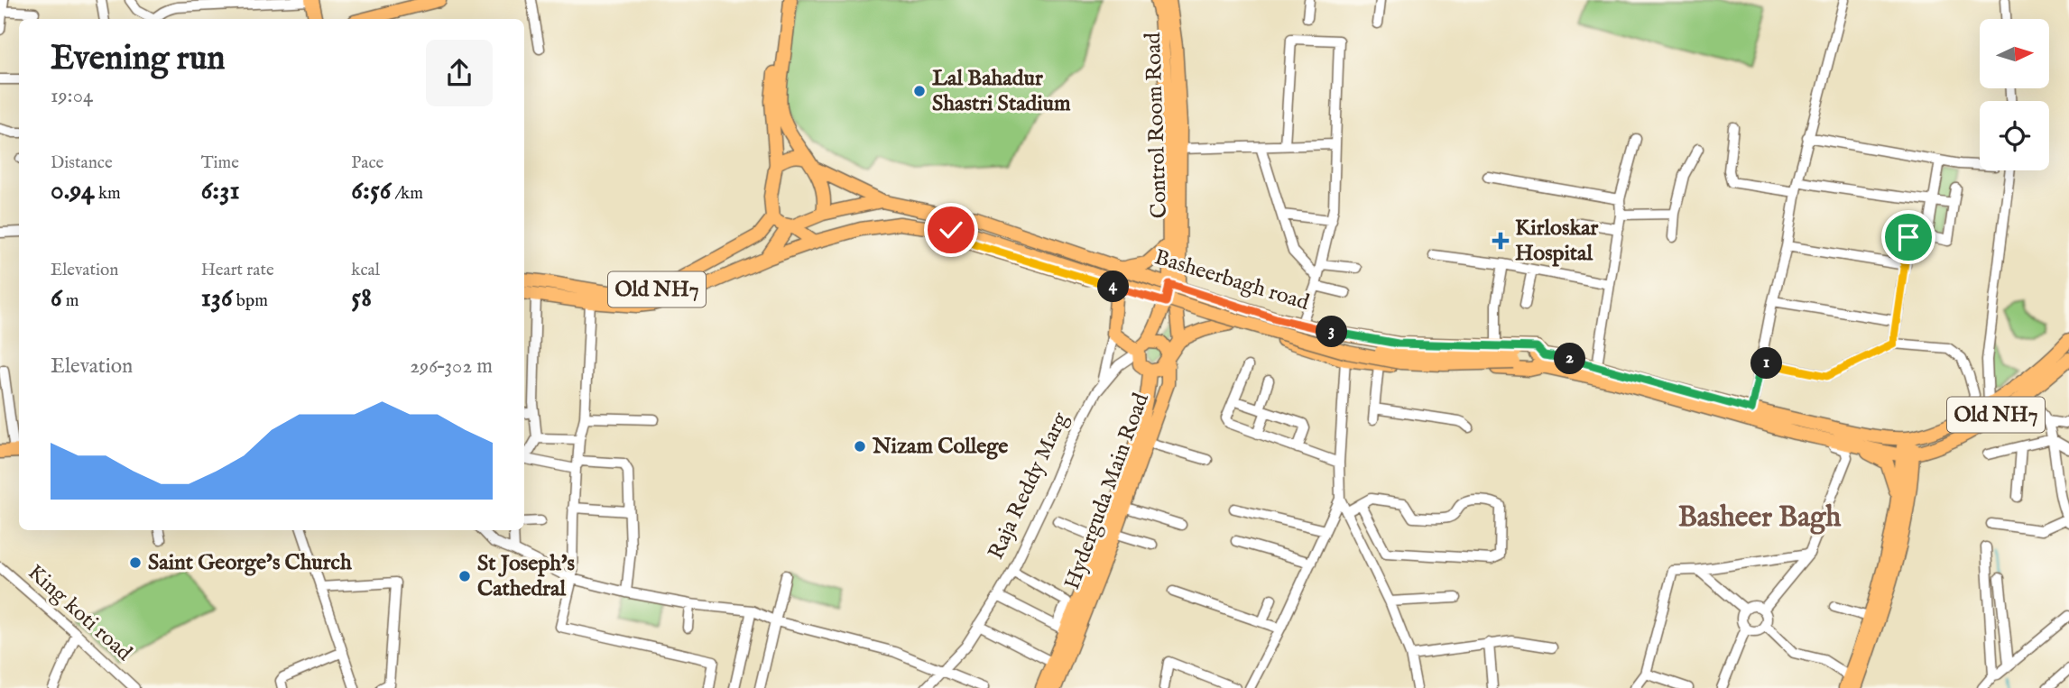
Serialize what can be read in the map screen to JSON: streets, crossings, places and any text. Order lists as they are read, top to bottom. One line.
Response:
{"streets":{"main road":["Control Room Road","Basheerbagh road","Old NH7","Raja Reddy Marg","Hyderguda Main Road"],"street":["King koti road"]},"crossings":[["Control Room Road","Basheerbagh road"],["Basheerbagh road","Old NH7"],["Basheerbagh road","Raja Reddy Marg"],["Raja Reddy Marg","Hyderguda Main Road"]],"districts":["Basheer Bagh"],"places":{"other":["Lal Bahadur Shastri Stadium","Nizam College","Saint George’s Church","St Joseph's Cathedral"],"health":["Kirloskar Hospital"]},"north":"right","page":{"heading":["Evening run","19:04"],"stats":[["Distance","0.94 km"],["Time","6:31"],["Pace","6:56 /km"],["Elevation","6 m"],["Heart rate","136 bpm"],["kcal","58"]],"pins":["4","3","2","1"],"chart":["Elevation","296–302 m"]}}
